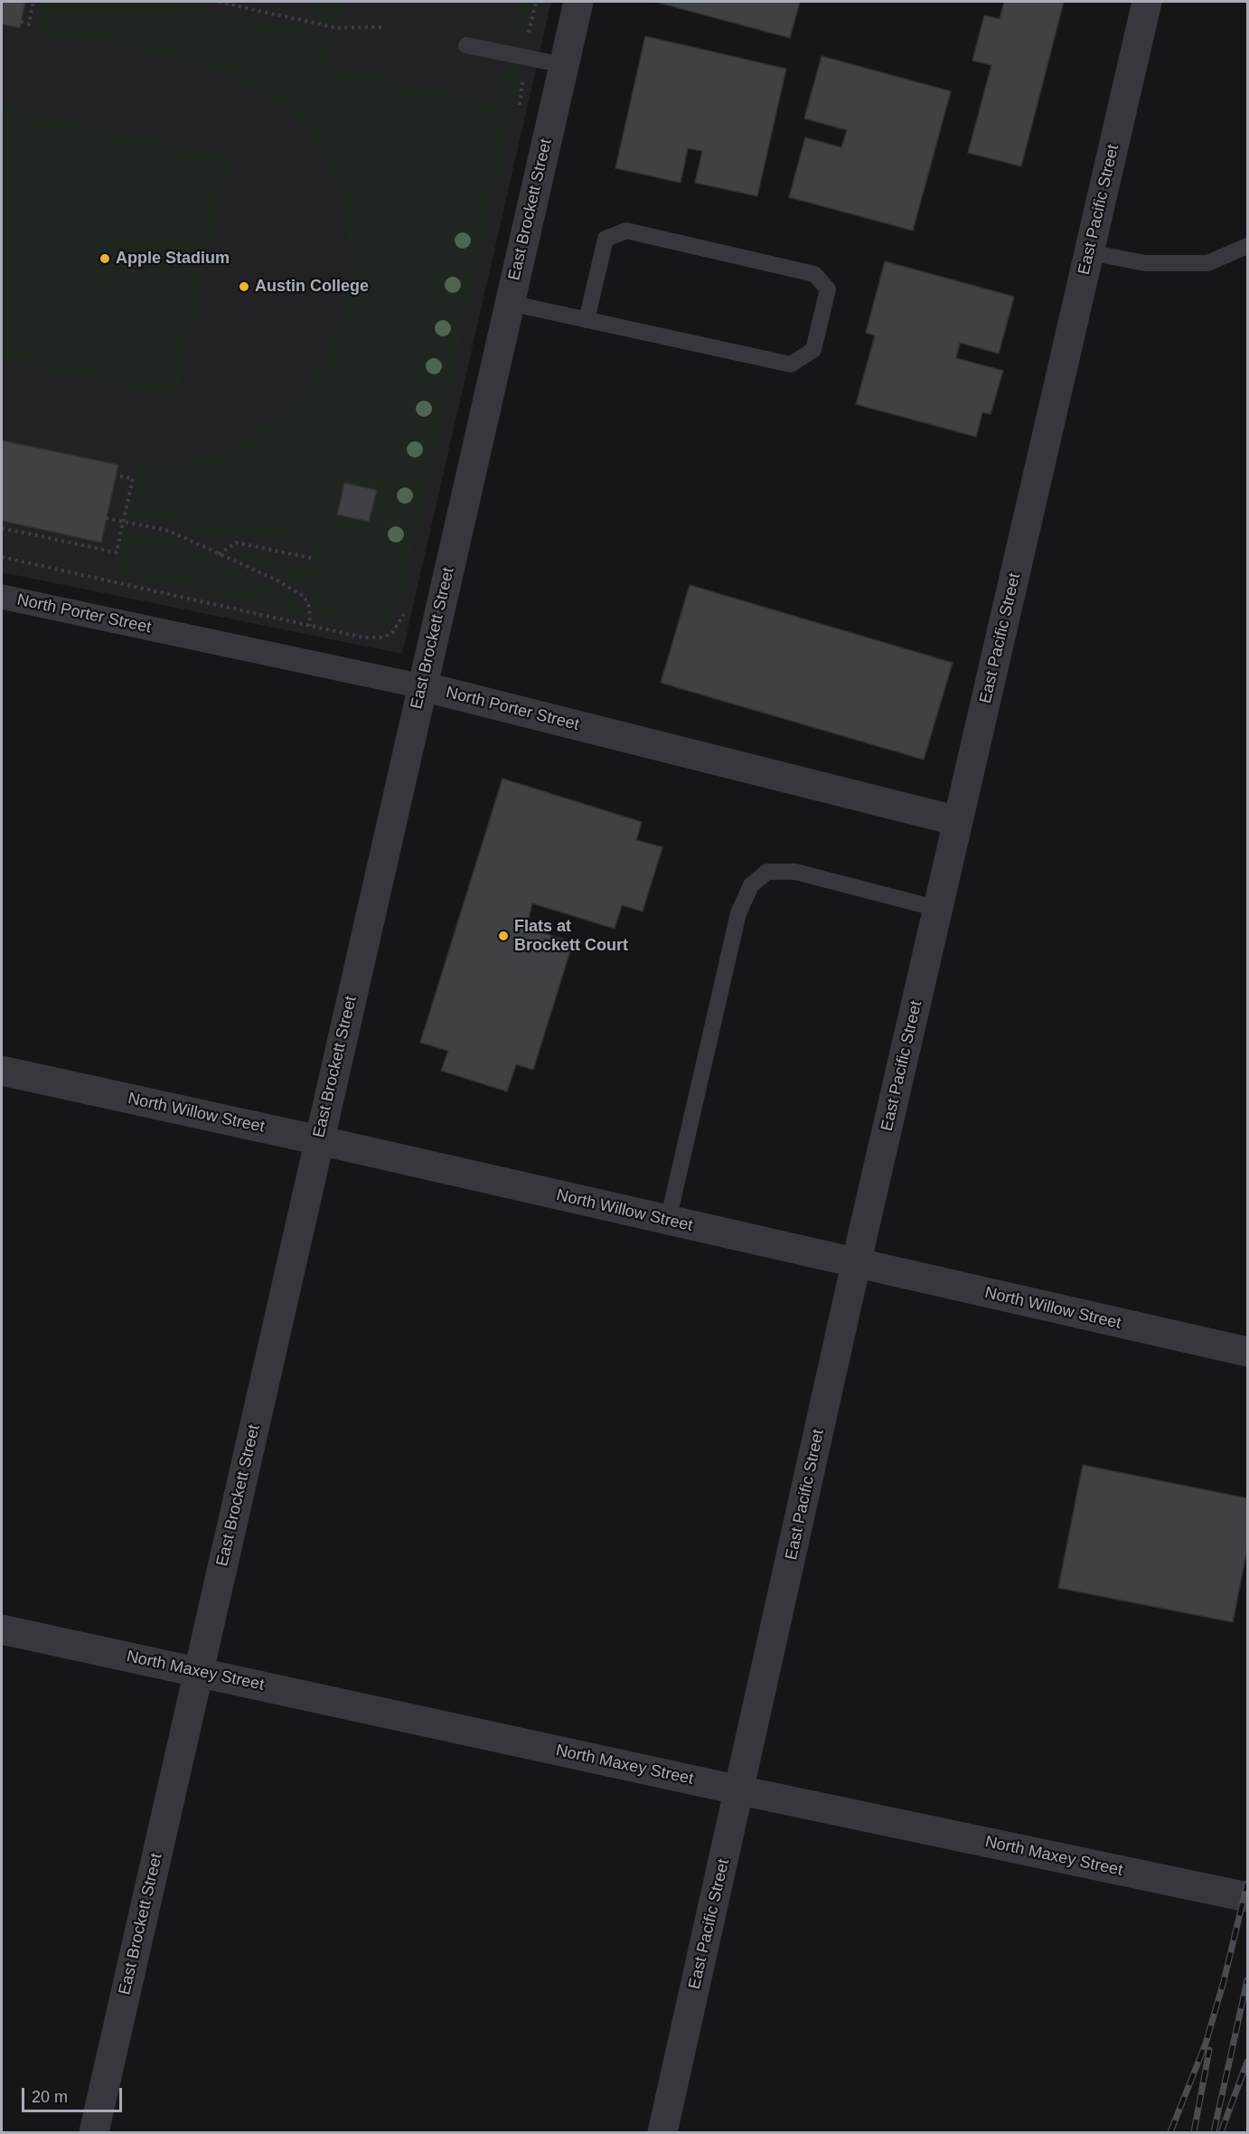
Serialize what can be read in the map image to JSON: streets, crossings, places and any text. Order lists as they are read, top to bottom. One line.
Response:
{"streets":{"street":["East Brockett Street","East Pacific Street","North Porter Street","North Willow Street","North Maxey Street"]},"crossings":[["East Brockett Street","North Porter Street"],["East Brockett Street","North Willow Street"],["East Brockett Street","North Maxey Street"],["East Pacific Street","North Porter Street"],["East Pacific Street","North Willow Street"],["East Pacific Street","North Maxey Street"]],"places":["Apple Stadium","Austin College","Flats at Brockett Court"],"scale_bar":"20 m"}
